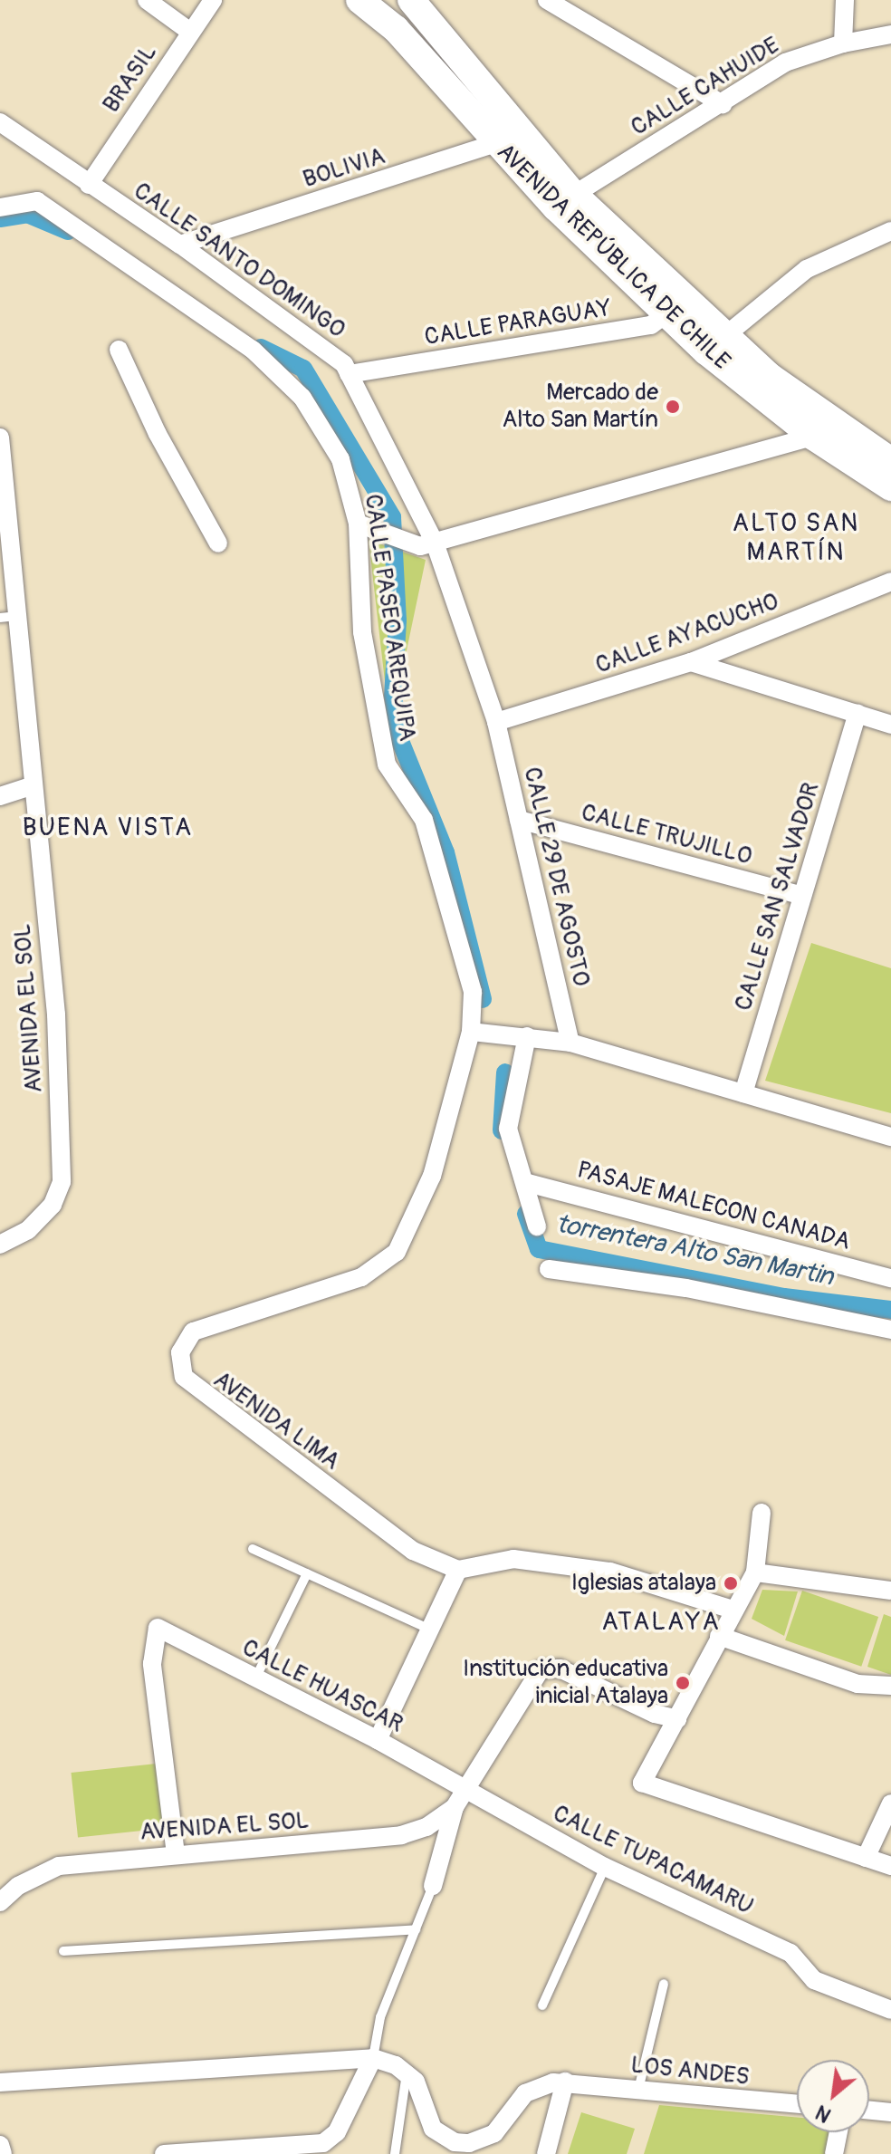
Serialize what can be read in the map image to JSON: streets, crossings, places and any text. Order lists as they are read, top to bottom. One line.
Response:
{"streets":{"street":["BRASIL","CALLE CAHUIDE","BOLIVIA","AVENIDA REPÚBLICA DE CHILE","CALLE SANTO DOMINGO","CALLE PARAGUAY","CALLE PASEO AREQUIPA","CALLE AYACUCHO","CALLE TRUJILLO","CALLE 29 DE AGOSTO","CALLE SAN SALVADOR","AVENIDA EL SOL","PASAJE MALECON CANADA","AVENIDA LIMA","CALLE HUASCAR","CALLE TUPACAMARU","LOS ANDES"]},"crossings":[["BRASIL","CALLE SANTO DOMINGO"],["CALLE CAHUIDE","AVENIDA REPÚBLICA DE CHILE"],["BOLIVIA","AVENIDA REPÚBLICA DE CHILE"],["BOLIVIA","CALLE SANTO DOMINGO"],["AVENIDA REPÚBLICA DE CHILE","CALLE PARAGUAY"],["CALLE SANTO DOMINGO","CALLE PARAGUAY"],["CALLE SANTO DOMINGO","CALLE AYACUCHO"],["CALLE SANTO DOMINGO","CALLE 29 DE AGOSTO"],["CALLE PASEO AREQUIPA","AVENIDA LIMA"],["CALLE AYACUCHO","CALLE 29 DE AGOSTO"],["CALLE TRUJILLO","CALLE 29 DE AGOSTO"],["CALLE TRUJILLO","CALLE SAN SALVADOR"],["AVENIDA EL SOL","CALLE HUASCAR"],["CALLE HUASCAR","CALLE TUPACAMARU"]],"districts":["ALTO SAN MARTÍN","BUENA VISTA","ATALAYA"],"water":["torrentera Alto San Martin"],"places":["Mercado de Alto San Martín","Iglesias atalaya","Institución educativa inicial Atalaya"],"north":"bottom left"}
